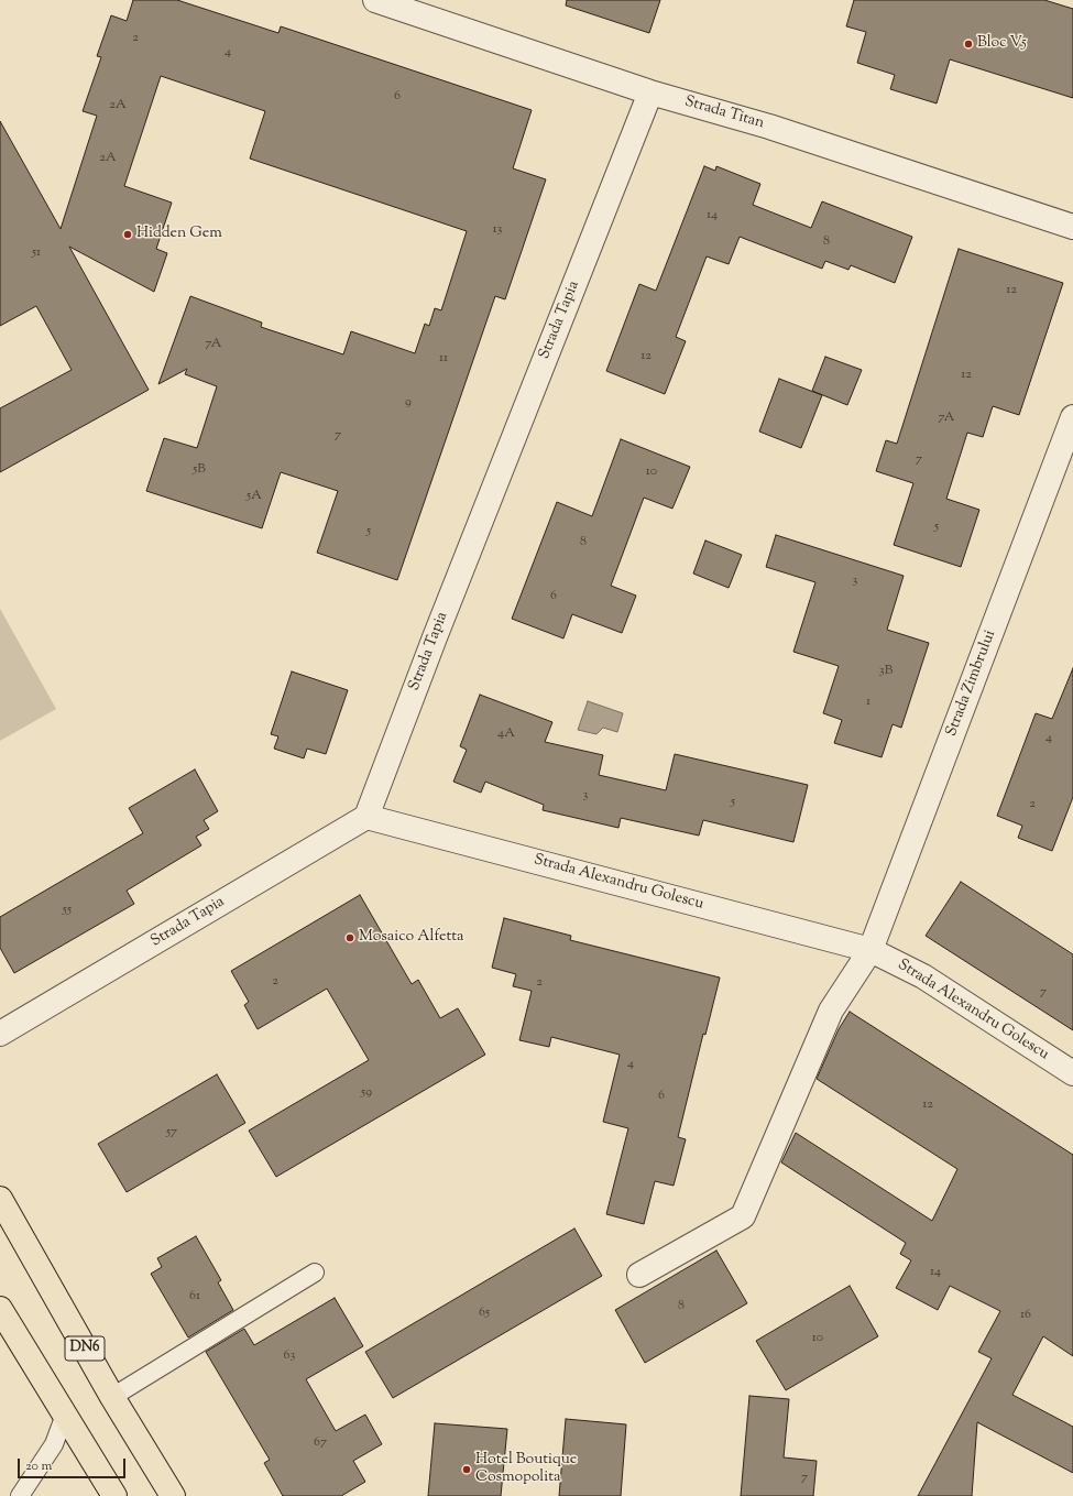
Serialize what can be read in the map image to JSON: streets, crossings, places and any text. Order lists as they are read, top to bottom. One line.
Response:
{"streets":{"main road":["DN6"],"street":["Strada Titan","Strada Tapia","Strada Zimbrului","Strada Alexandru Golescu"]},"crossings":[["Strada Titan","Strada Tapia"],["Strada Tapia","Strada Alexandru Golescu"],["Strada Zimbrului","Strada Alexandru Golescu"]],"places":["Bloc V5","Hidden Gem","Mosaico Alfetta","Hotel Boutique Cosmopolita"],"house_numbers":["2","4","6","2A","2A","14","13","8","51","12","7A","12","11","12","9","7A","7","7","5B","10","5A","5","5","8","3","6","3B","1","4A","4","3","5","2","55","2","2","7","4","59","6","12","57","14","61","8","65","16","10","63","67","7"],"scale_bar":"20 m"}
